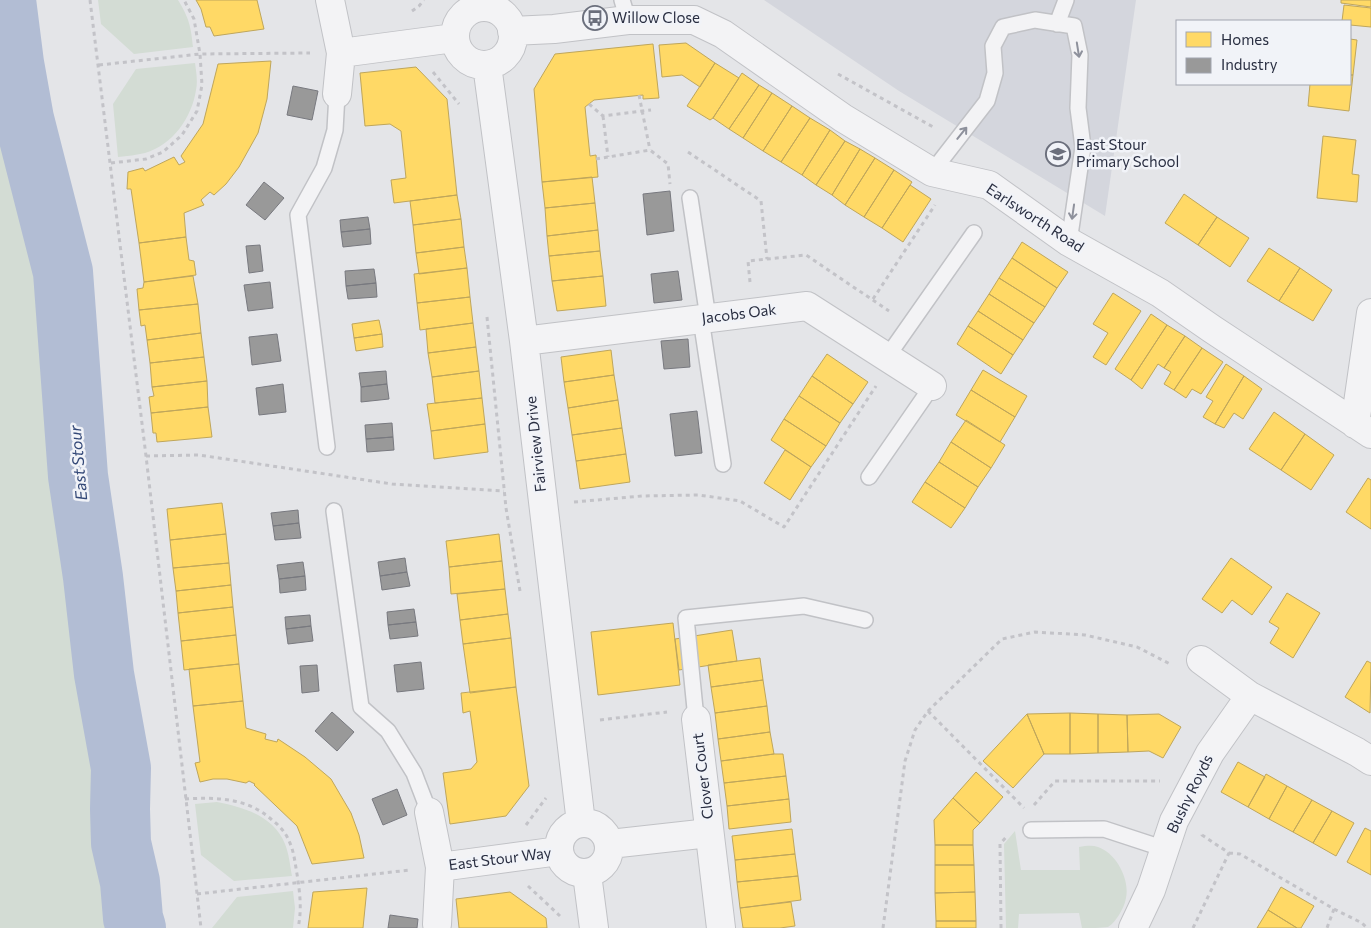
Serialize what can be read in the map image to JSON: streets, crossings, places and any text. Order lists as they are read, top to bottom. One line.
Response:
{"streets":{"street":["Earlsworth Road","Jacobs Oak","Fairview Drive","Clover Court","Bushy Royds","East Stour Way"]},"crossings":[["Earlsworth Road","Fairview Drive"],["Jacobs Oak","Fairview Drive"],["Fairview Drive","Clover Court"],["Fairview Drive","East Stour Way"],["Clover Court","East Stour Way"]],"water":["East Stour"],"places":{"bus stop":["Willow Close"],"school or university":["East Stour Primary School"]},"legend":["Homes","Industry"]}
